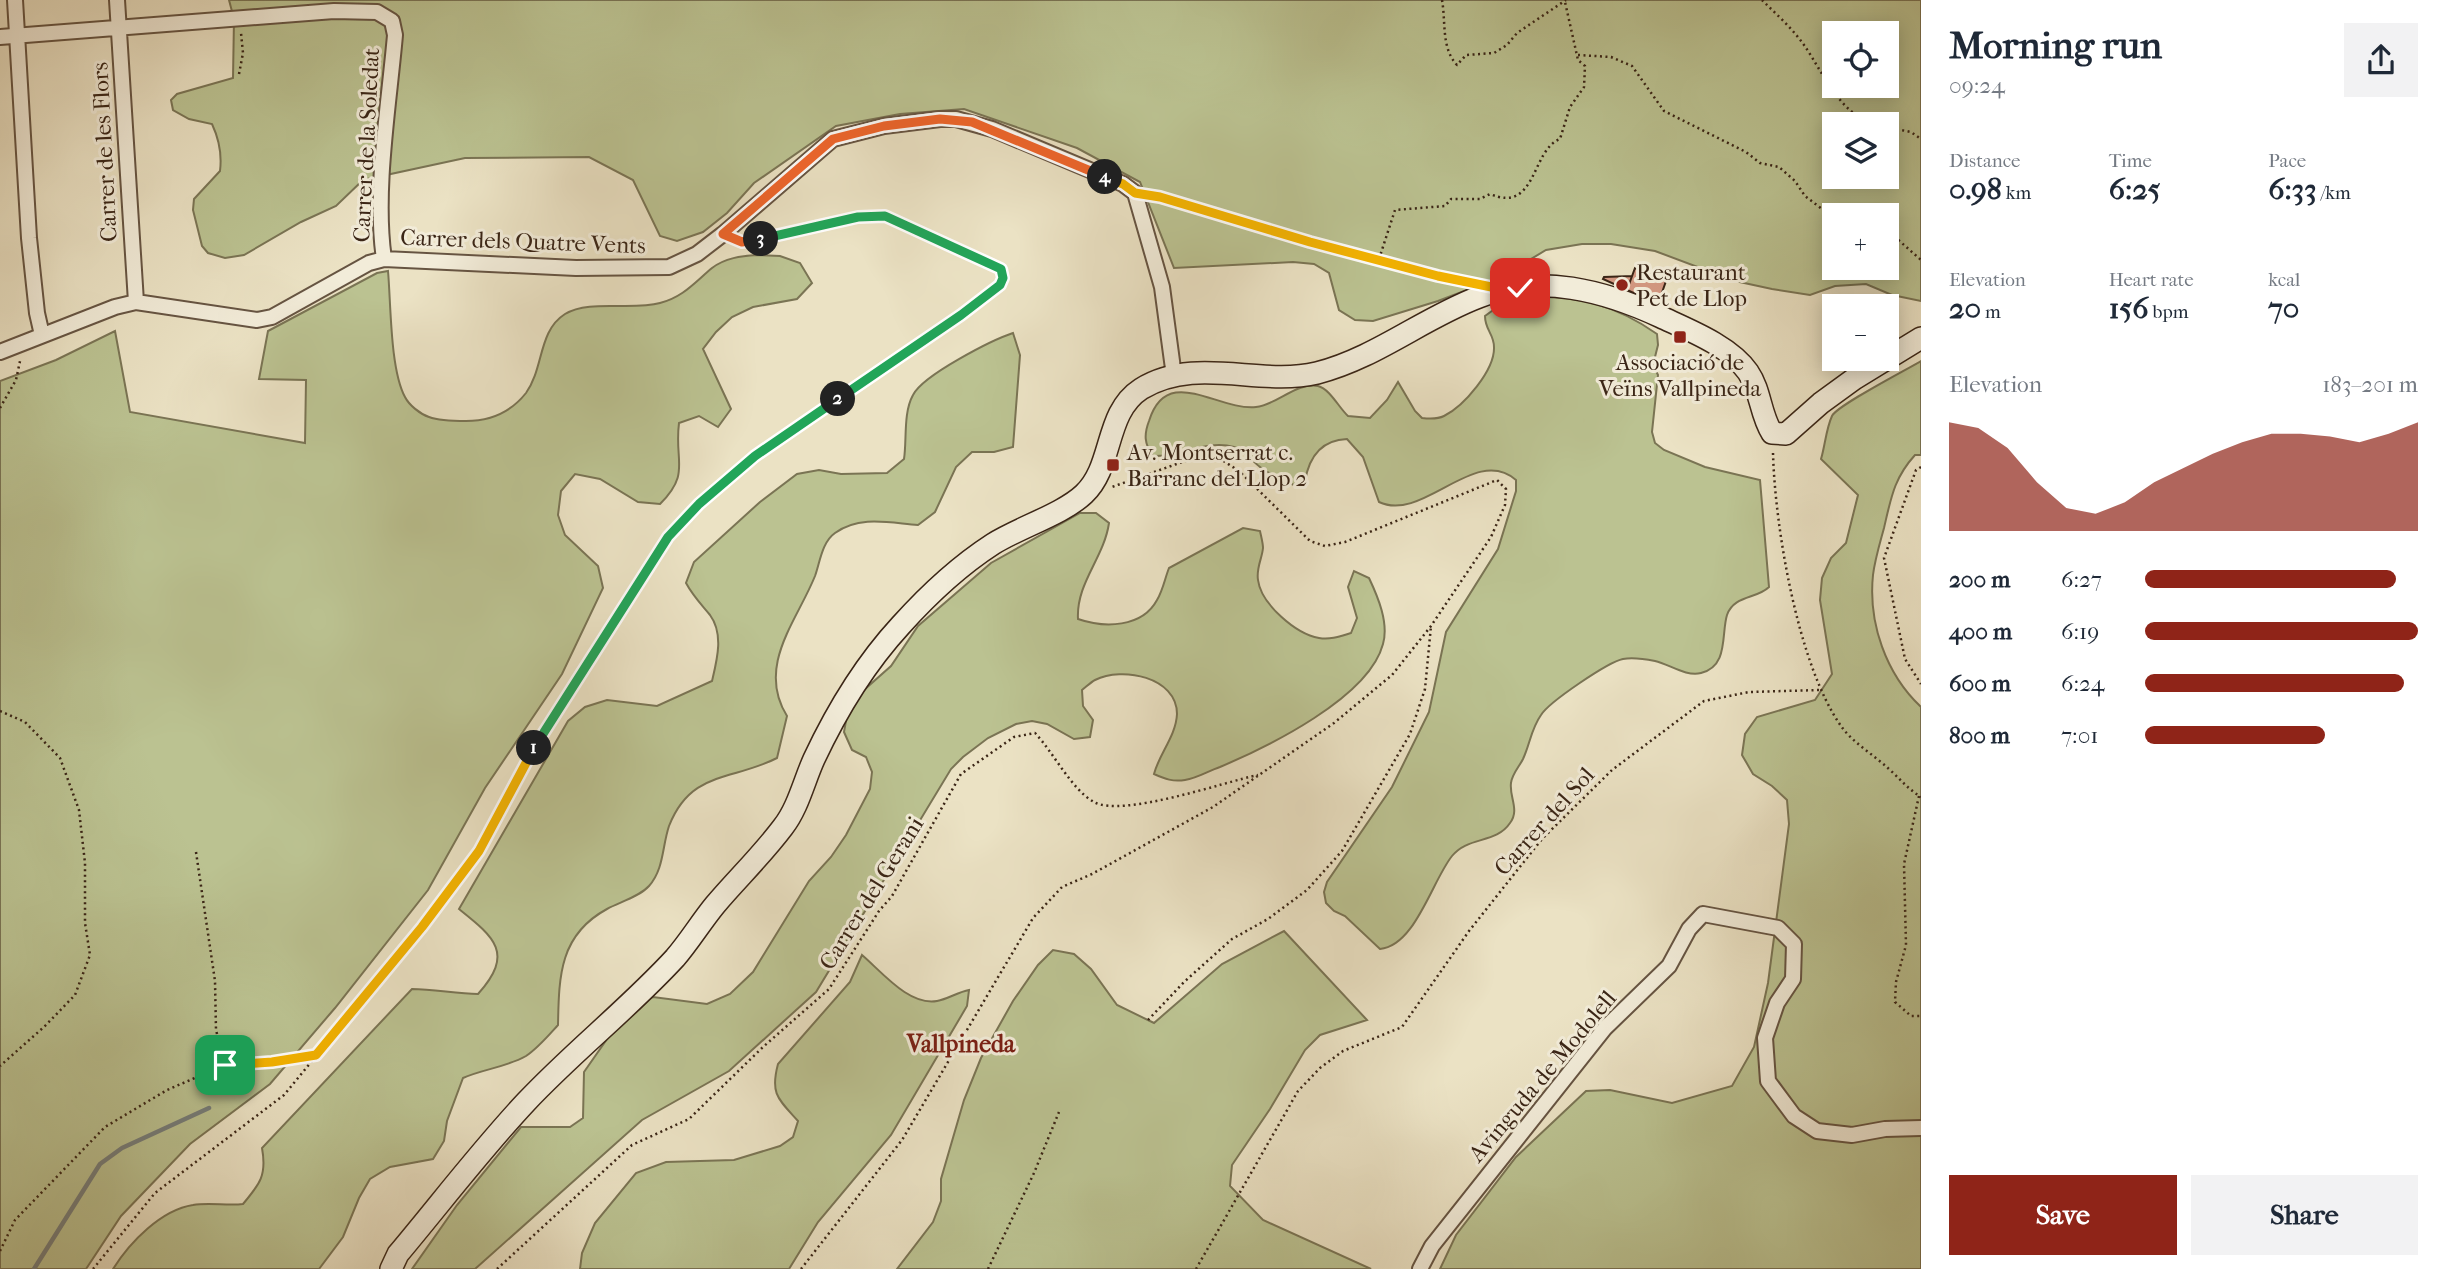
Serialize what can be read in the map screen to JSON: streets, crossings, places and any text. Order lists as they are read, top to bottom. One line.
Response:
{"streets":{"street":["Carrer de la Soledat","Carrer de les Flors","Carrer dels Quatre Vents","Avinguda de Modolell"],"path":["Carrer del Sol","Carrer del Gerani"]},"crossings":[["Carrer de la Soledat","Carrer dels Quatre Vents"],["Carrer de les Flors","Carrer dels Quatre Vents"]],"districts":["Vallpineda"],"places":{"other":["Restaurant Pet de Llop"],"transit":["Associació de Veïns Vallpineda","Av. Montserrat c. Barranc del Llop 2"]},"page":{"heading":["Morning run","09:24"],"map_buttons":["+","−"],"stats":[["Distance","0.98 km"],["Time","6:25"],["Pace","6:33 /km"],["Elevation","20 m"],["Heart rate","156 bpm"],["kcal","70"]],"pins":["4","3","2","1"],"chart":["Elevation","183–201 m"],"list":[{"name":"200 m","note":"6:27"},{"name":"400 m","note":"6:19"},{"name":"600 m","note":"6:24"},{"name":"800 m","note":"7:01"}],"buttons":["Save","Share"]}}
